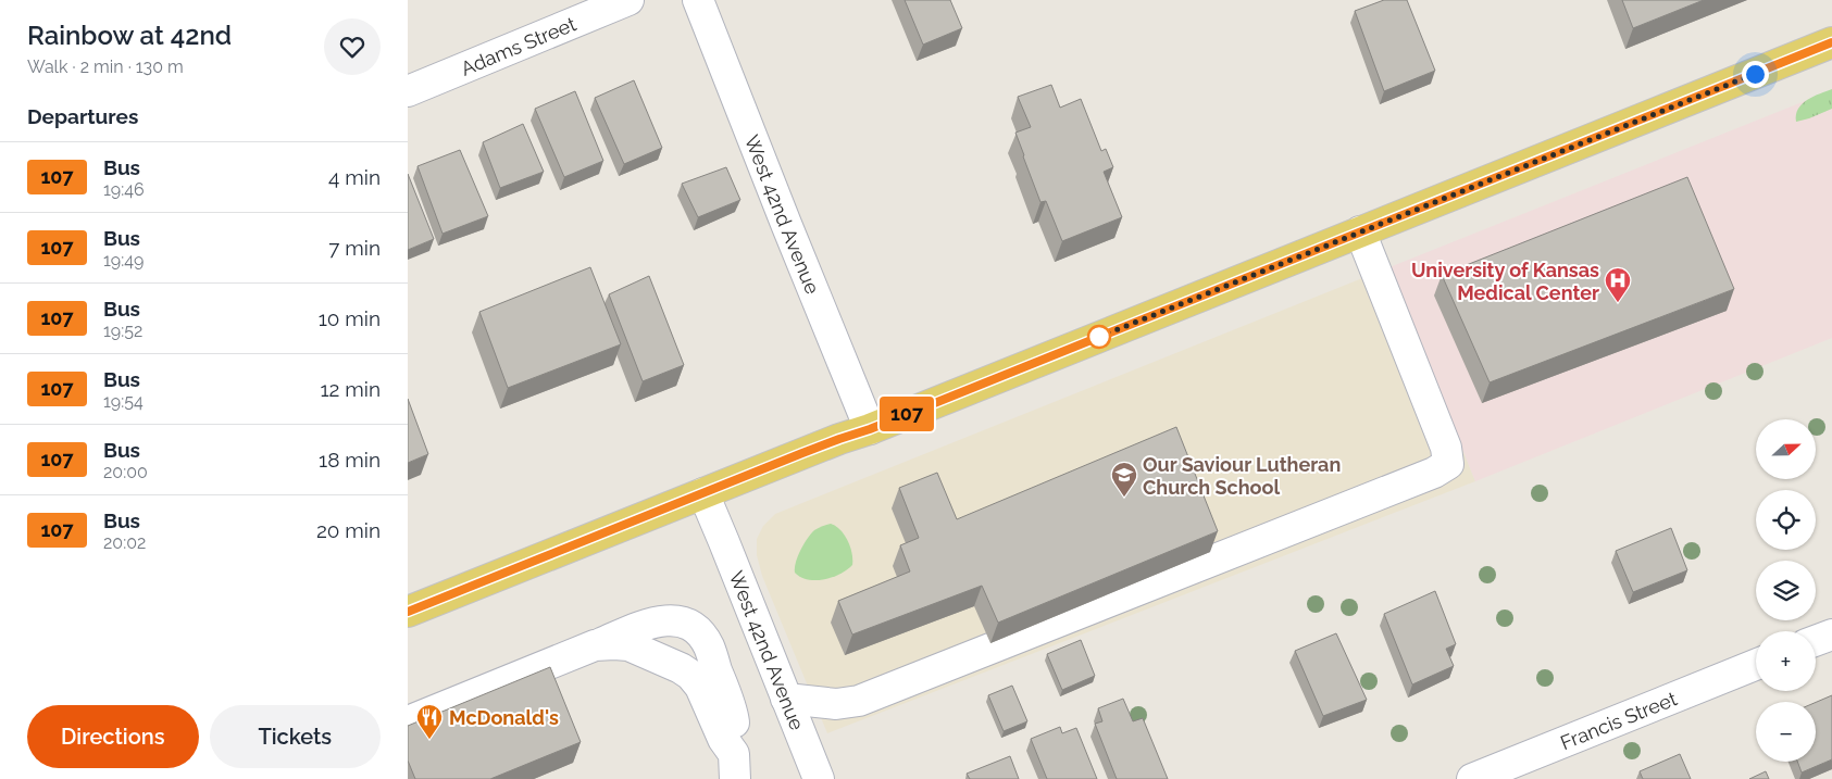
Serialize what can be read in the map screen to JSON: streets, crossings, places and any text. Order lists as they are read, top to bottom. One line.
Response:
{"streets":{"street":["Adams Street","West 42nd Avenue","Francis Street"]},"places":{"hospital":["University of Kansas Medical Center"],"school or university":["Our Saviour Lutheran Church School"],"restaurant":["McDonald's"]},"lines":["bus line 107"],"north":"right","page":{"heading":[["Rainbow at 42nd","Walk · 2 min · 130 m"],"Departures"],"on_map":"107","list":[{"mark":"107","name":"Bus","note":"19:46","value":"4 min"},{"mark":"107","name":"Bus","note":"19:49","value":"7 min"},{"mark":"107","name":"Bus","note":"19:52","value":"10 min"},{"mark":"107","name":"Bus","note":"19:54","value":"12 min"},{"mark":"107","name":"Bus","note":"20:00","value":"18 min"},{"mark":"107","name":"Bus","note":"20:02","value":"20 min"}],"map_buttons":["+","−"],"buttons":["Directions","Tickets"]}}
